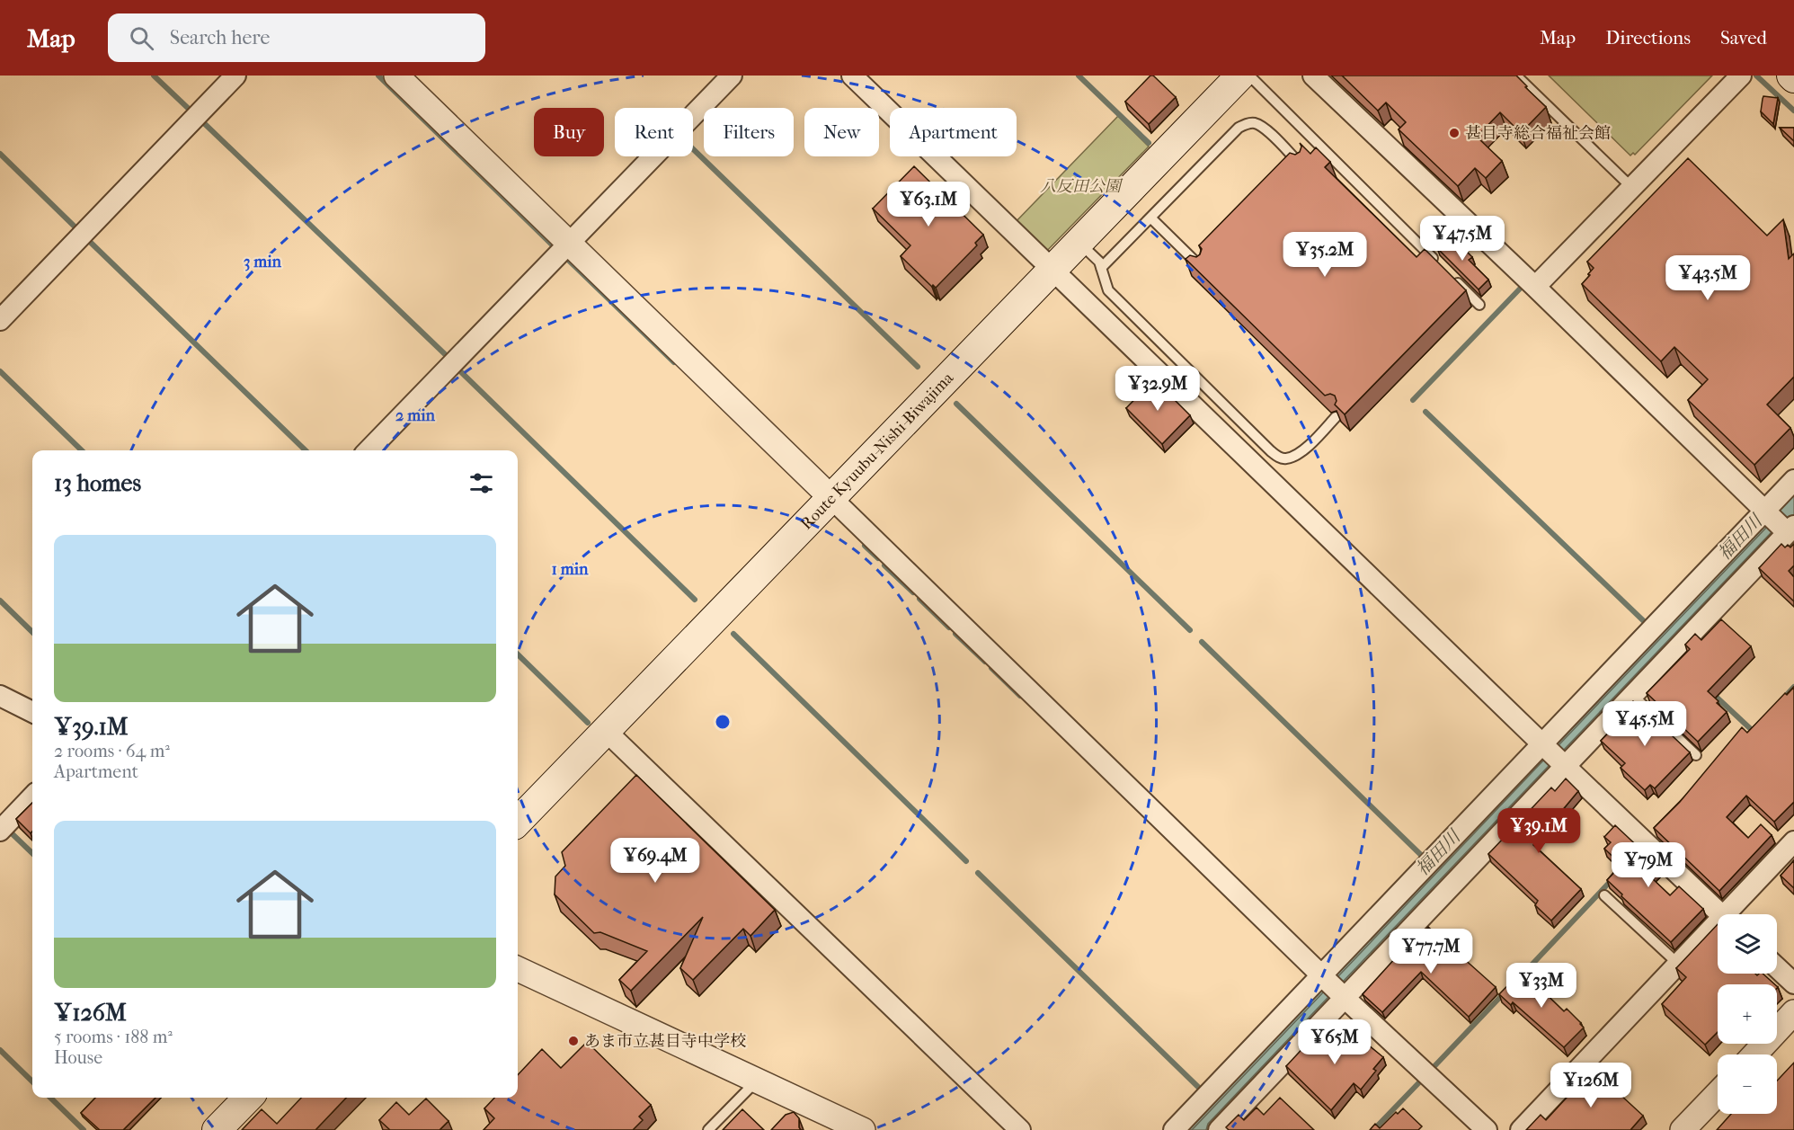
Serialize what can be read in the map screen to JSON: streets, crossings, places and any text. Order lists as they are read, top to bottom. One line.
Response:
{"streets":{"main road":["Route Kyuubu-Nishi-Biwajima"]},"water":["福田川"],"parks":["八反田公園"],"places":["甚目寺総合福祉会館","あま市立甚目寺中学校"],"page":{"header":"Map","search":"Search here","nav":["Map","Directions","Saved"],"chip":["Buy","Rent","Filters","New","Apartment"],"price":["¥63.1M","¥47.5M","¥35.2M","¥43.5M","¥32.9M","¥45.5M","¥39.1M","¥69.4M","¥79M","¥77.7M","¥33M","¥65M","¥126M"],"heading":"13 homes","list":[{"name":"¥39.1M","note":"2 rooms · 64 m² · Apartment"},{"name":"¥126M","note":"5 rooms · 188 m² · House"}],"map_buttons":["+","−"]},"rings":["3 min","2 min","1 min"]}
